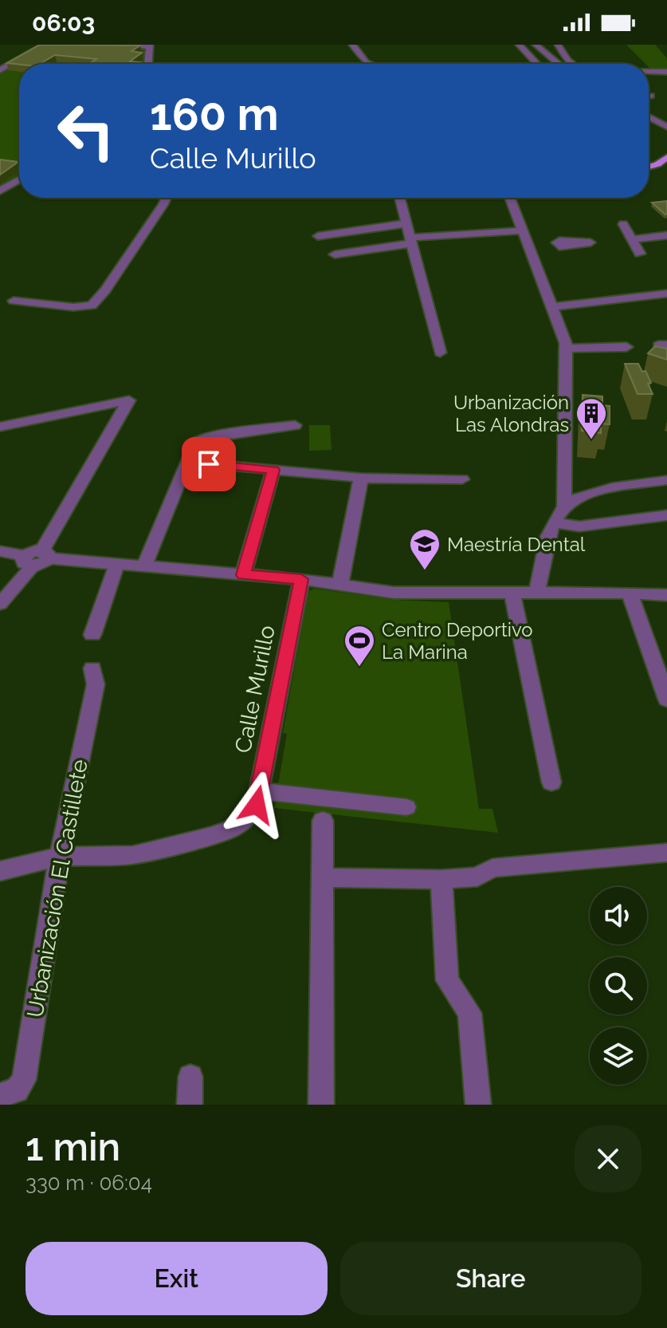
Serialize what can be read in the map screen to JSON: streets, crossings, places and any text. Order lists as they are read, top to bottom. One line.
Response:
{"streets":{"street":["Calle Murillo","Urbanización El Castillete"]},"crossings":[["Calle Murillo","Urbanización El Castillete"]],"places":{"building":["Urbanización Las Alondras"],"school or university":["Maestría Dental"],"sports":["Centro Deportivo La Marina"]},"page":{"status":"06:03","turn":["160 m","Calle Murillo"],"heading":["1 min","330 m · 06:04"],"buttons":["Exit","Share"]}}
